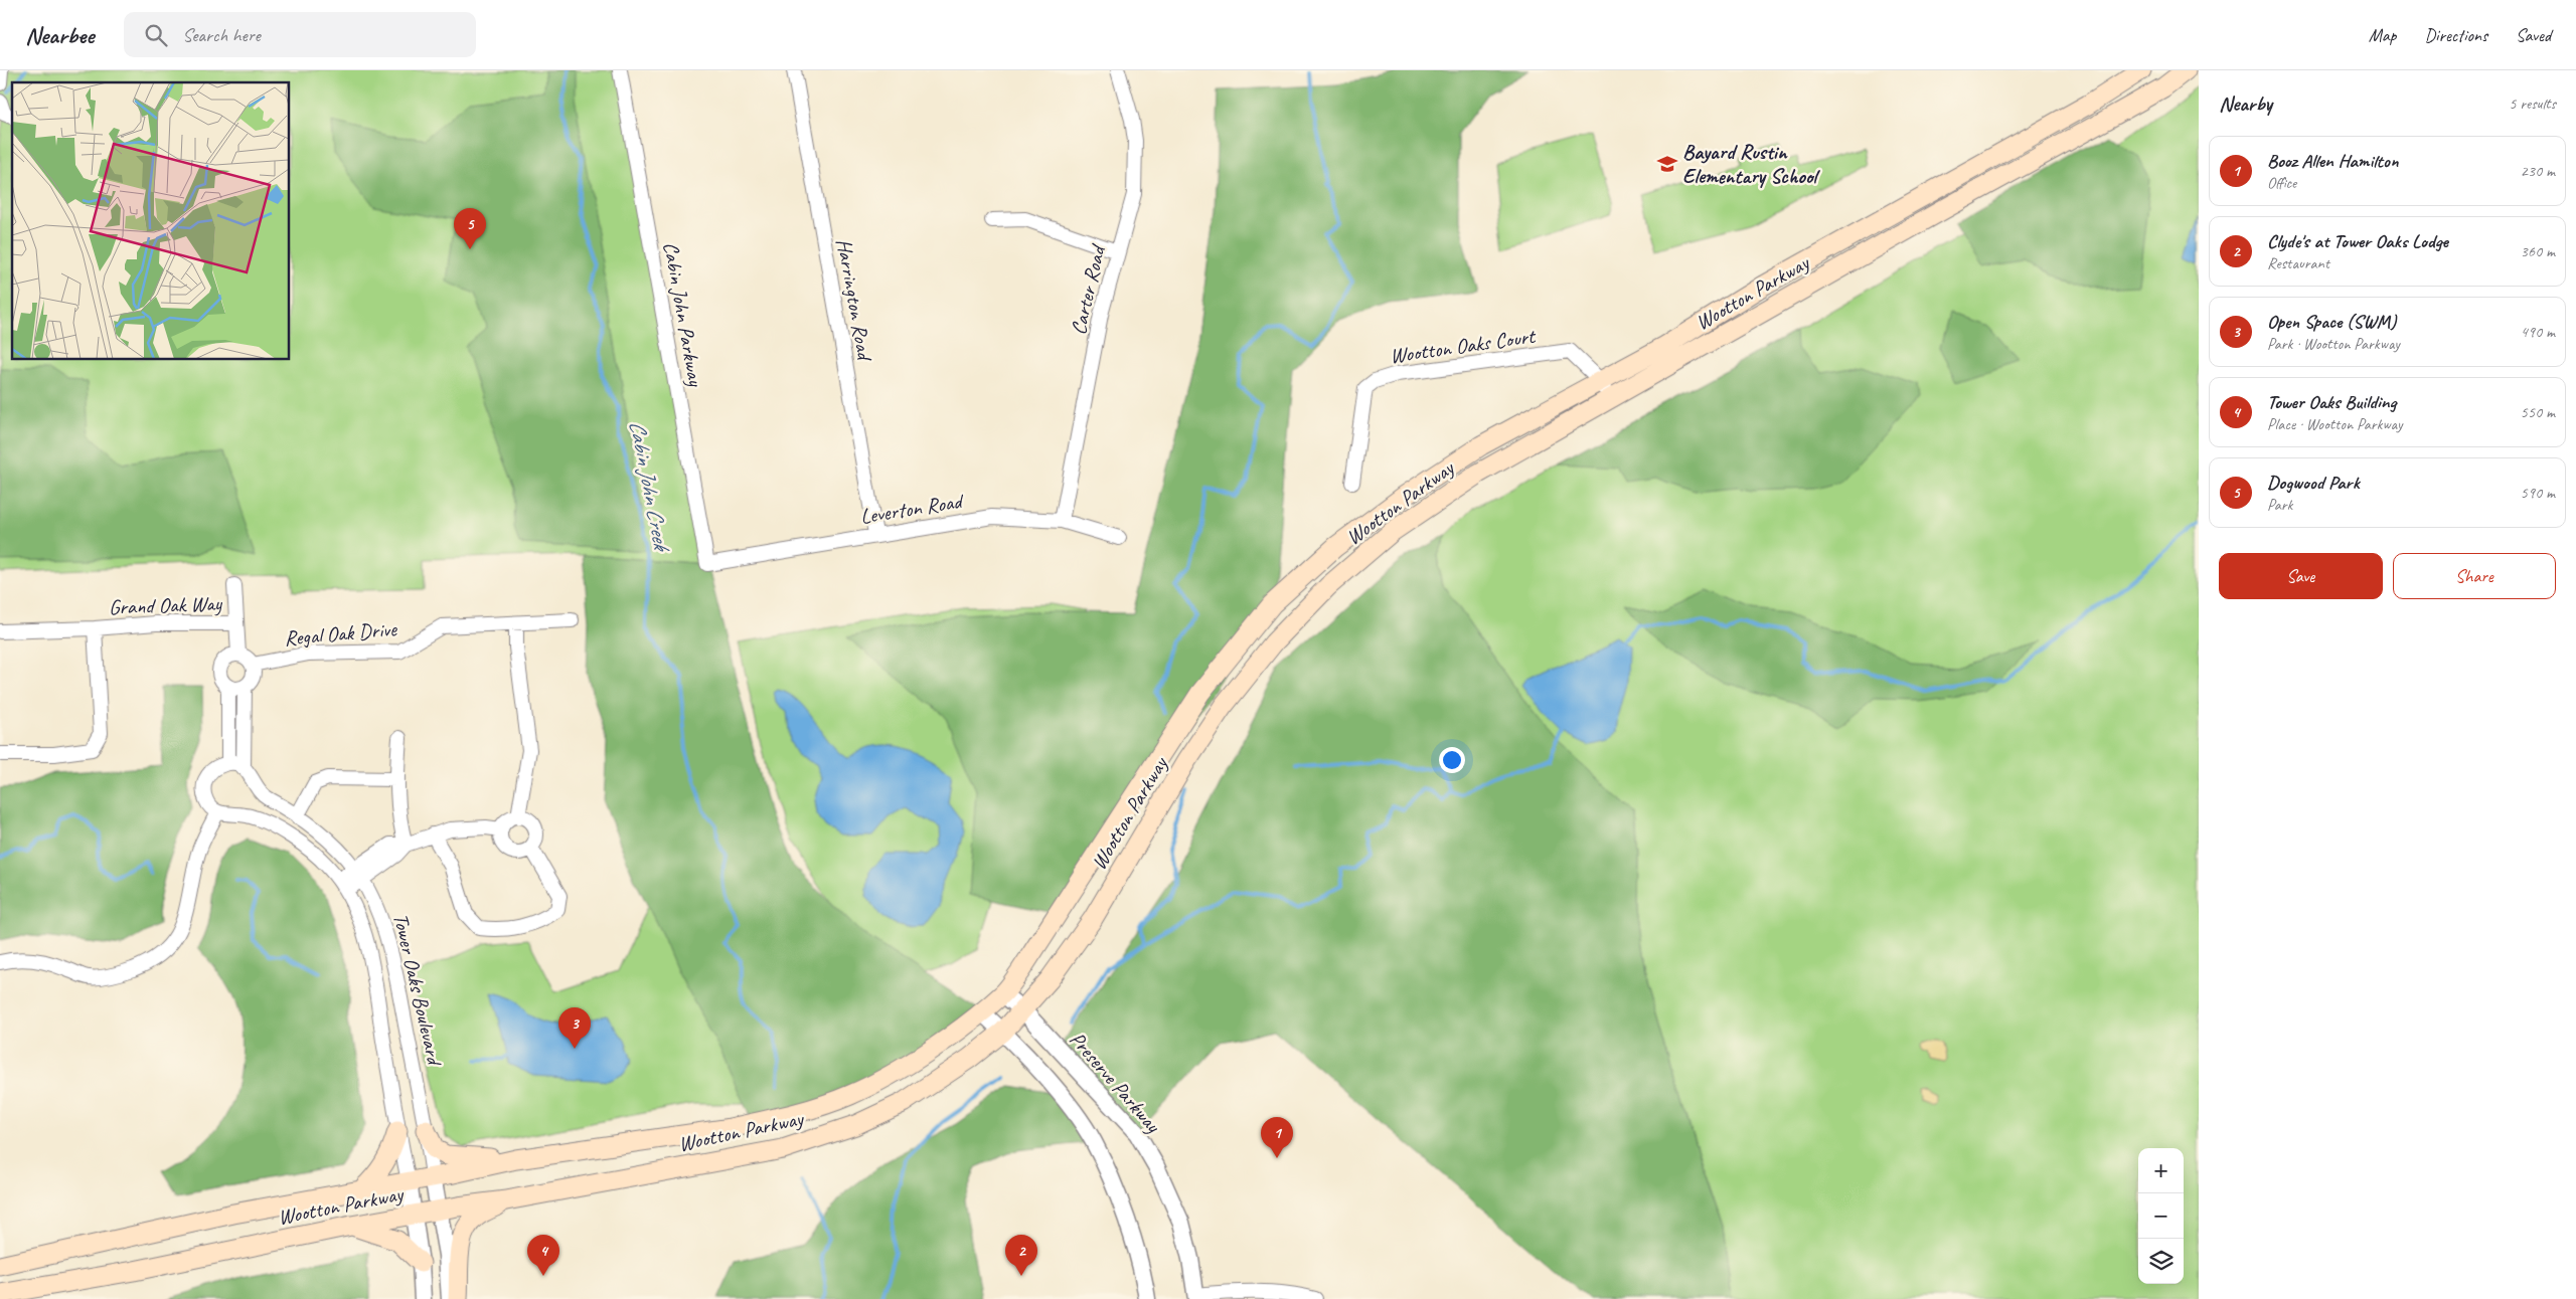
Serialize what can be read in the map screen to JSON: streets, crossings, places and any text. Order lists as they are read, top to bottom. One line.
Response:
{"streets":{"main road":["Wootton Parkway"],"street":["Carter Road","Harrington Road","Cabin John Parkway","Wootton Oaks Court","Leverton Road","Grand Oak Way","Regal Oak Drive","Tower Oaks Boulevard","Preserve Parkway"]},"crossings":[["Carter Road","Leverton Road"],["Wootton Parkway","Wootton Oaks Court"],["Wootton Parkway","Tower Oaks Boulevard"],["Wootton Parkway","Preserve Parkway"],["Harrington Road","Leverton Road"],["Cabin John Parkway","Leverton Road"],["Grand Oak Way","Regal Oak Drive"]],"water":["Cabin John Creek"],"places":{"school or university":["Bayard Rustin Elementary School"]},"page":{"header":"Nearbee","search":"Search here","nav":["Map","Directions","Saved"],"heading":["Nearby","5 results"],"list":[{"mark":"1","name":"Booz Allen Hamilton","note":"Office","value":"230 m"},{"mark":"2","name":"Clyde's at Tower Oaks Lodge","note":"Restaurant","value":"360 m"},{"mark":"3","name":"Open Space (SWM)","note":"Park · Wootton Parkway","value":"490 m"},{"mark":"4","name":"Tower Oaks Building","note":"Place · Wootton Parkway","value":"550 m"},{"mark":"5","name":"Dogwood Park","note":"Park","value":"590 m"}],"pins":["5","3","1","2","4"],"buttons":["Save","Share"],"map_buttons":["+","−"]}}
